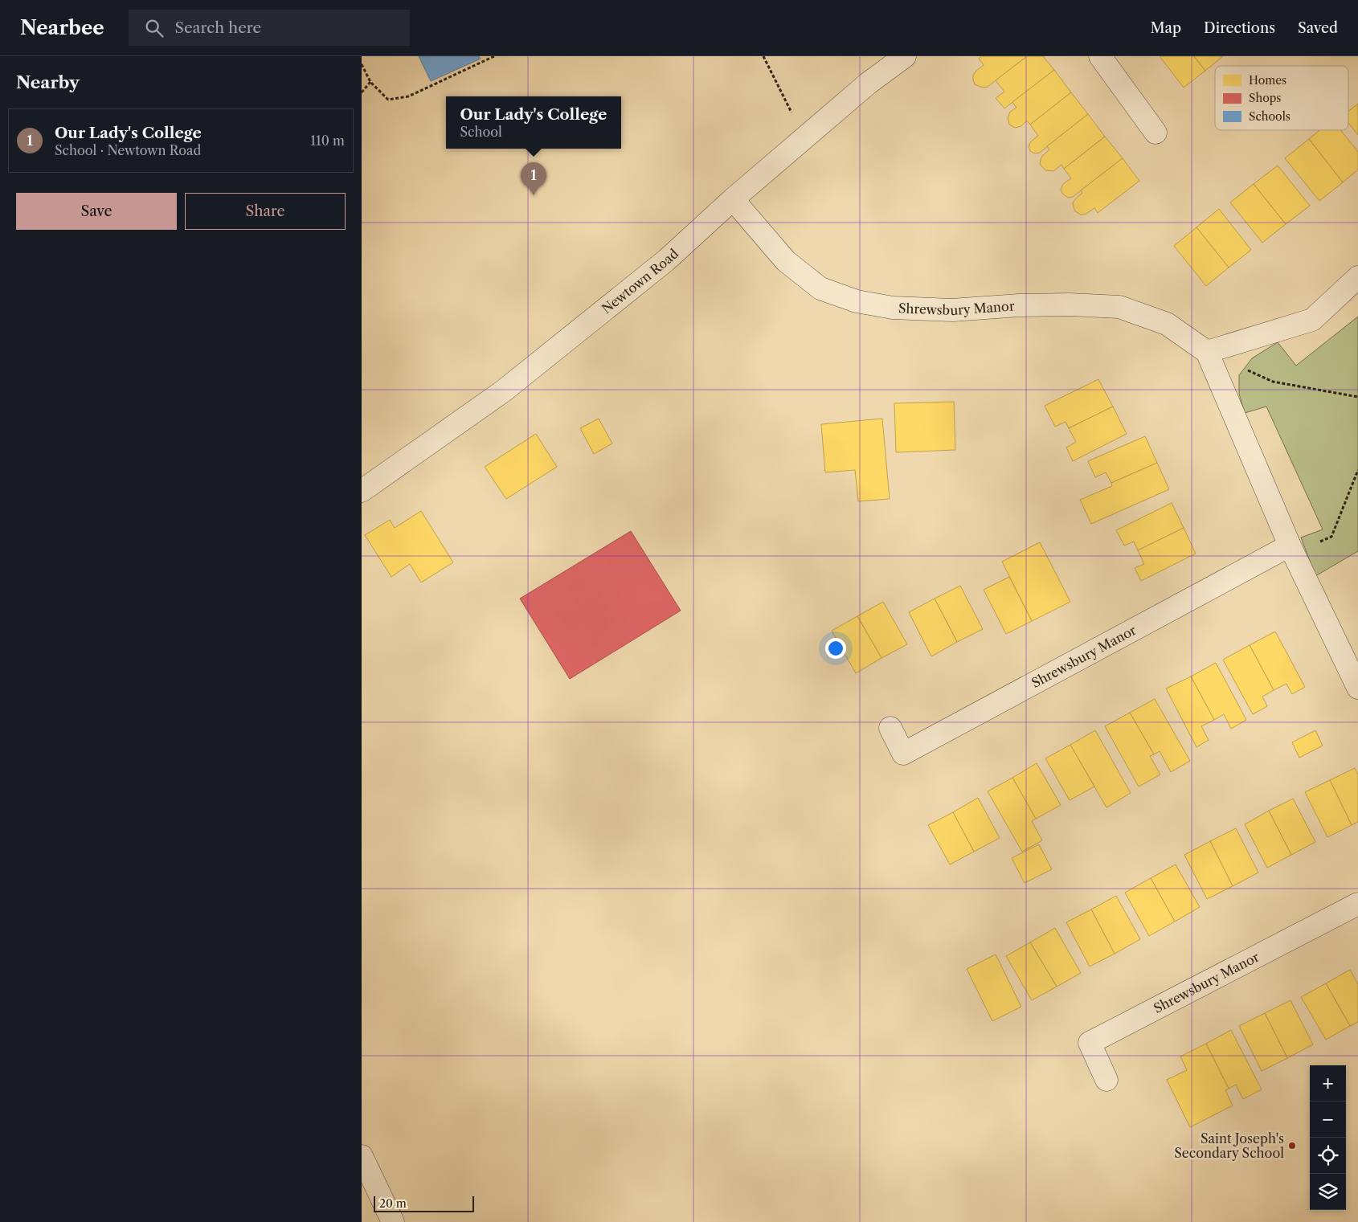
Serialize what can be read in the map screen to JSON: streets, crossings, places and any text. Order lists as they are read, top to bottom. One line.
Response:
{"streets":{"street":["Newtown Road","Shrewsbury Manor"]},"crossings":[["Newtown Road","Shrewsbury Manor"]],"places":["Saint Joseph's Secondary School"],"legend":["Homes","Shops","Schools"],"scale_bar":"20 m","page":{"header":"Nearbee","search":"Search here","nav":["Map","Directions","Saved"],"heading":"Nearby","popup":["Our Lady's College","School"],"list":[{"mark":"1","name":"Our Lady's College","note":"School · Newtown Road","value":"110 m"}],"pins":"1","buttons":["Save","Share"],"map_buttons":["+","−"],"scale":"20 m"}}
